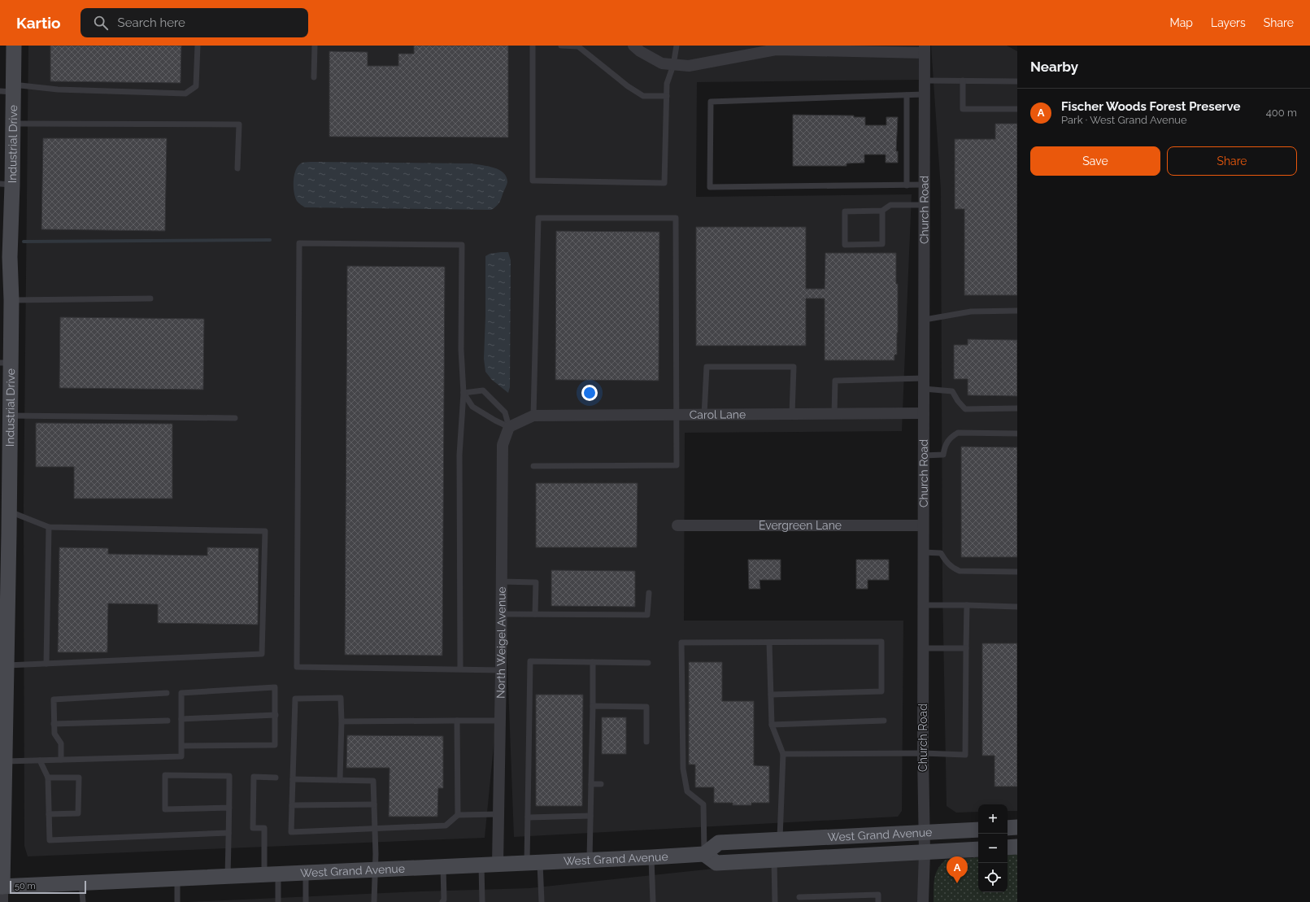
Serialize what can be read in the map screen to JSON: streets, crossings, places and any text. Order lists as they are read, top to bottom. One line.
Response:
{"streets":{"main road":["Industrial Drive","West Grand Avenue"],"street":["Church Road","Carol Lane","Evergreen Lane","North Weigel Avenue"]},"crossings":[["Industrial Drive","West Grand Avenue"],["Church Road","Carol Lane"],["Church Road","Evergreen Lane"],["Church Road","West Grand Avenue"],["Carol Lane","North Weigel Avenue"],["North Weigel Avenue","West Grand Avenue"]],"scale_bar":"50 m","page":{"header":"Kartio","search":"Search here","nav":["Map","Layers","Share"],"heading":"Nearby","list":[{"mark":"A","name":"Fischer Woods Forest Preserve","note":"Park · West Grand Avenue","value":"400 m"}],"buttons":["Save","Share"],"map_buttons":["+","−"],"pins":"A","scale":"50 m"}}
